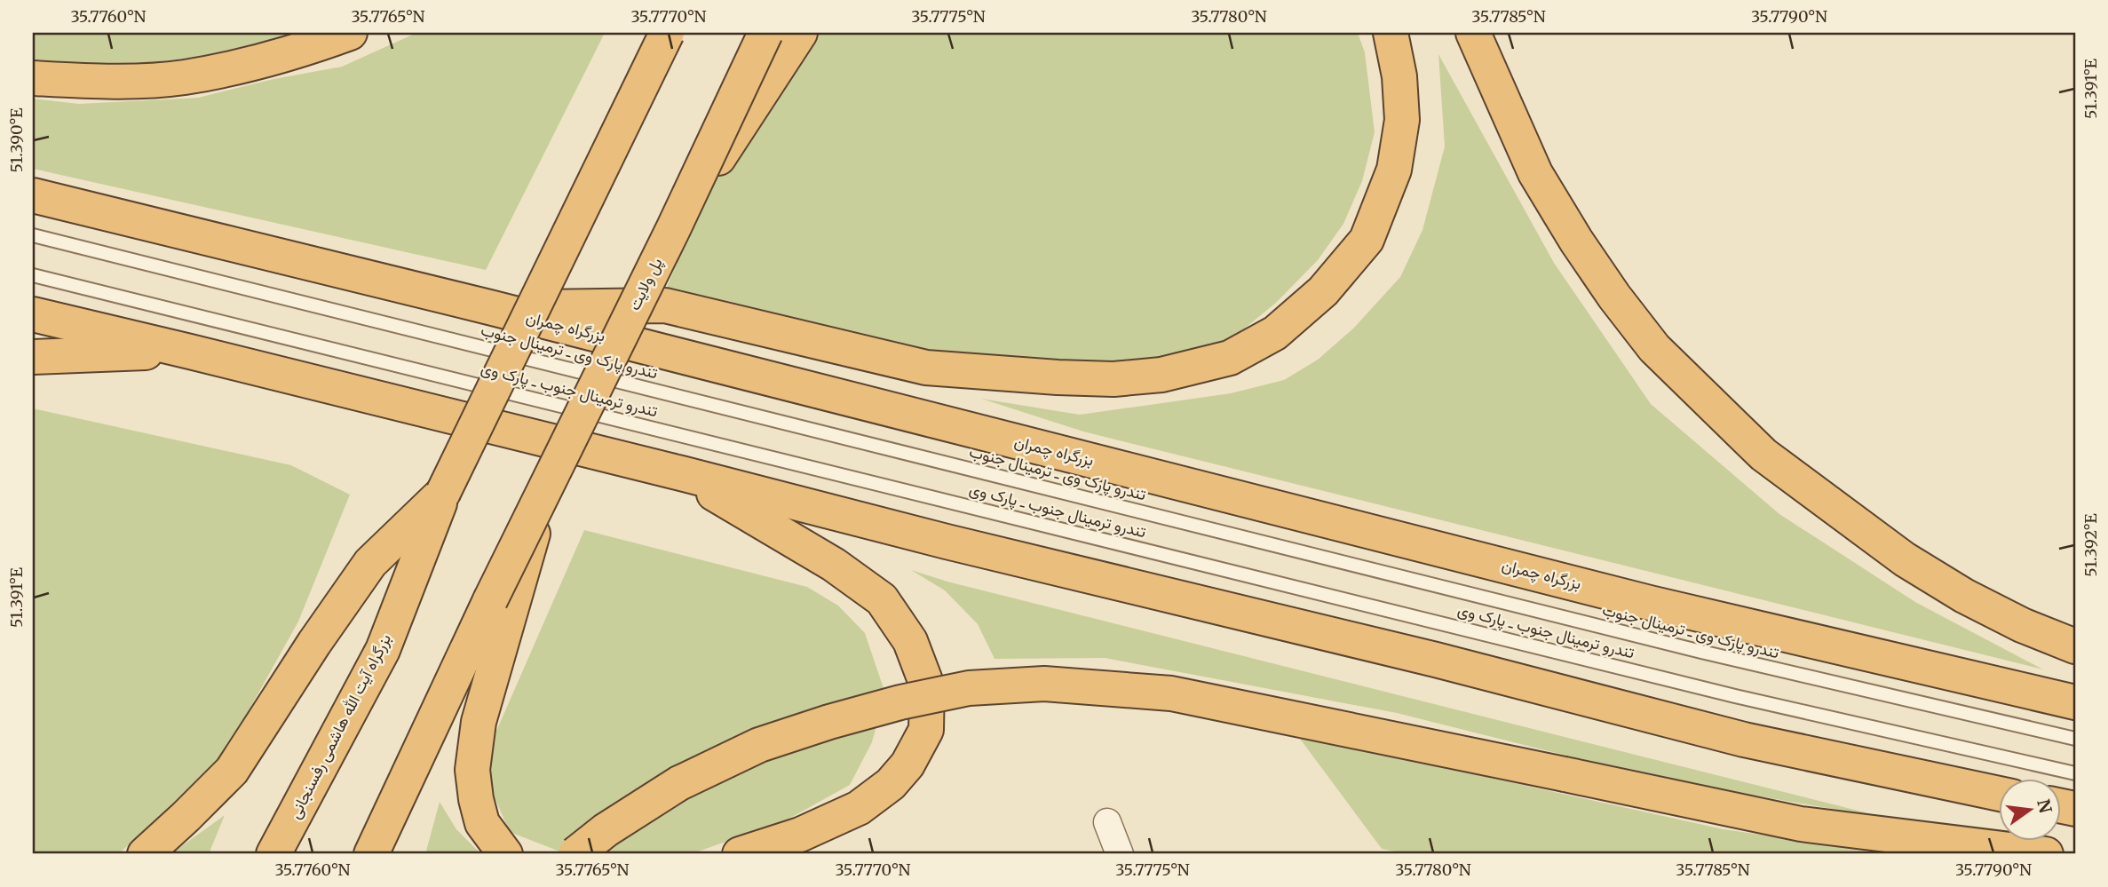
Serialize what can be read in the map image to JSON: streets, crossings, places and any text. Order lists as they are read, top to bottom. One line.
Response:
{"streets":{"highway":["پل ولایت","بزرگراه چمران","بزرگراه آیت الله هاشمی رفسنجانی"],"lane":["تندرو پارک وی ـ ترمینال جنوب","تندرو ترمینال جنوب ـ پارک وی"]},"north":"right","coordinates":["35.7760°N","35.7765°N","35.7770°N","35.7775°N","35.7780°N","35.7785°N","35.7790°N","51.391°E","51.390°E","51.392°E"]}
